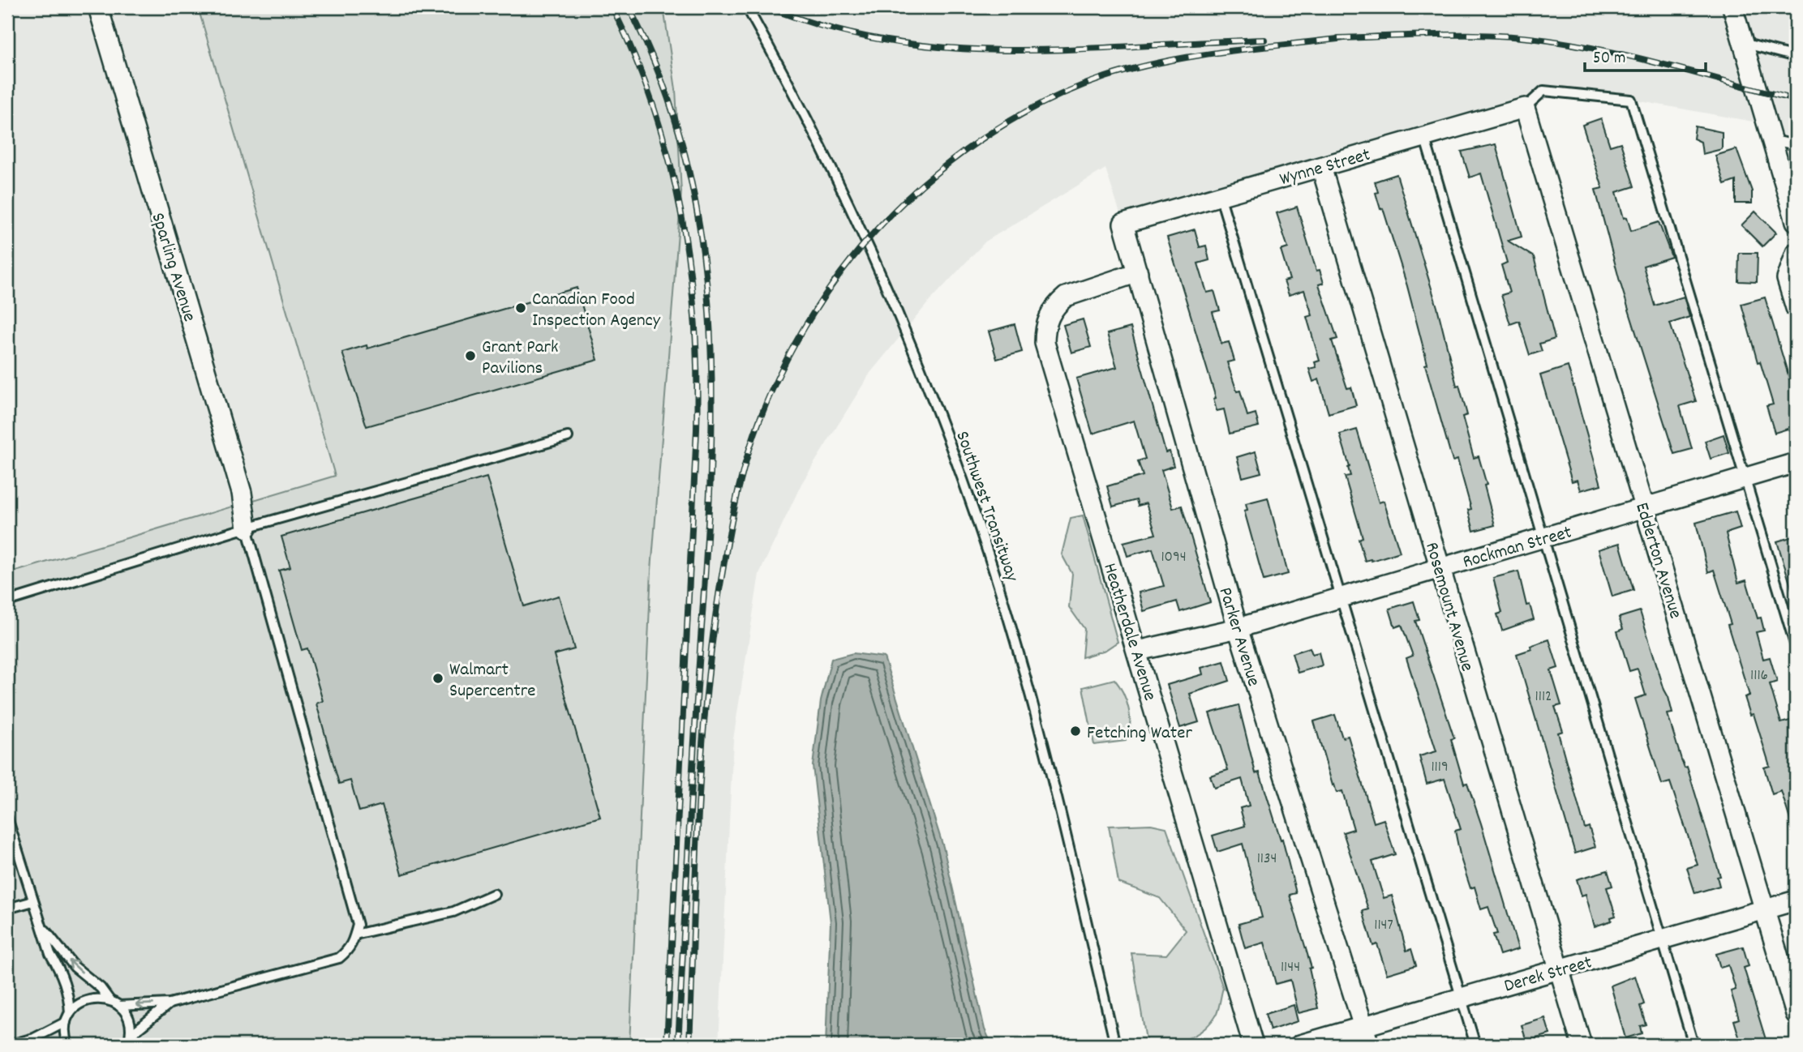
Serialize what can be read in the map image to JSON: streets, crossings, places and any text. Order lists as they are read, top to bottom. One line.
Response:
{"streets":{"street":["Wynne Street","Sparling Avenue","Rockman Street","Edderton Avenue","Rosemount Avenue","Heatherdale Avenue","Parker Avenue","Derek Street"],"lane":["Southwest Transitway"]},"crossings":[["Wynne Street","Edderton Avenue"],["Wynne Street","Rosemount Avenue"],["Wynne Street","Parker Avenue"],["Rockman Street","Edderton Avenue"],["Rockman Street","Rosemount Avenue"],["Rockman Street","Heatherdale Avenue"],["Rockman Street","Parker Avenue"],["Edderton Avenue","Derek Street"],["Rosemount Avenue","Derek Street"],["Heatherdale Avenue","Parker Avenue"],["Parker Avenue","Derek Street"]],"places":["Canadian Food Inspection Agency","Grant Park Pavilions","Walmart Supercentre","Fetching Water"],"house_numbers":["1094","1116","1112","1119","1134","1147","1144"],"scale_bar":"50 m"}
